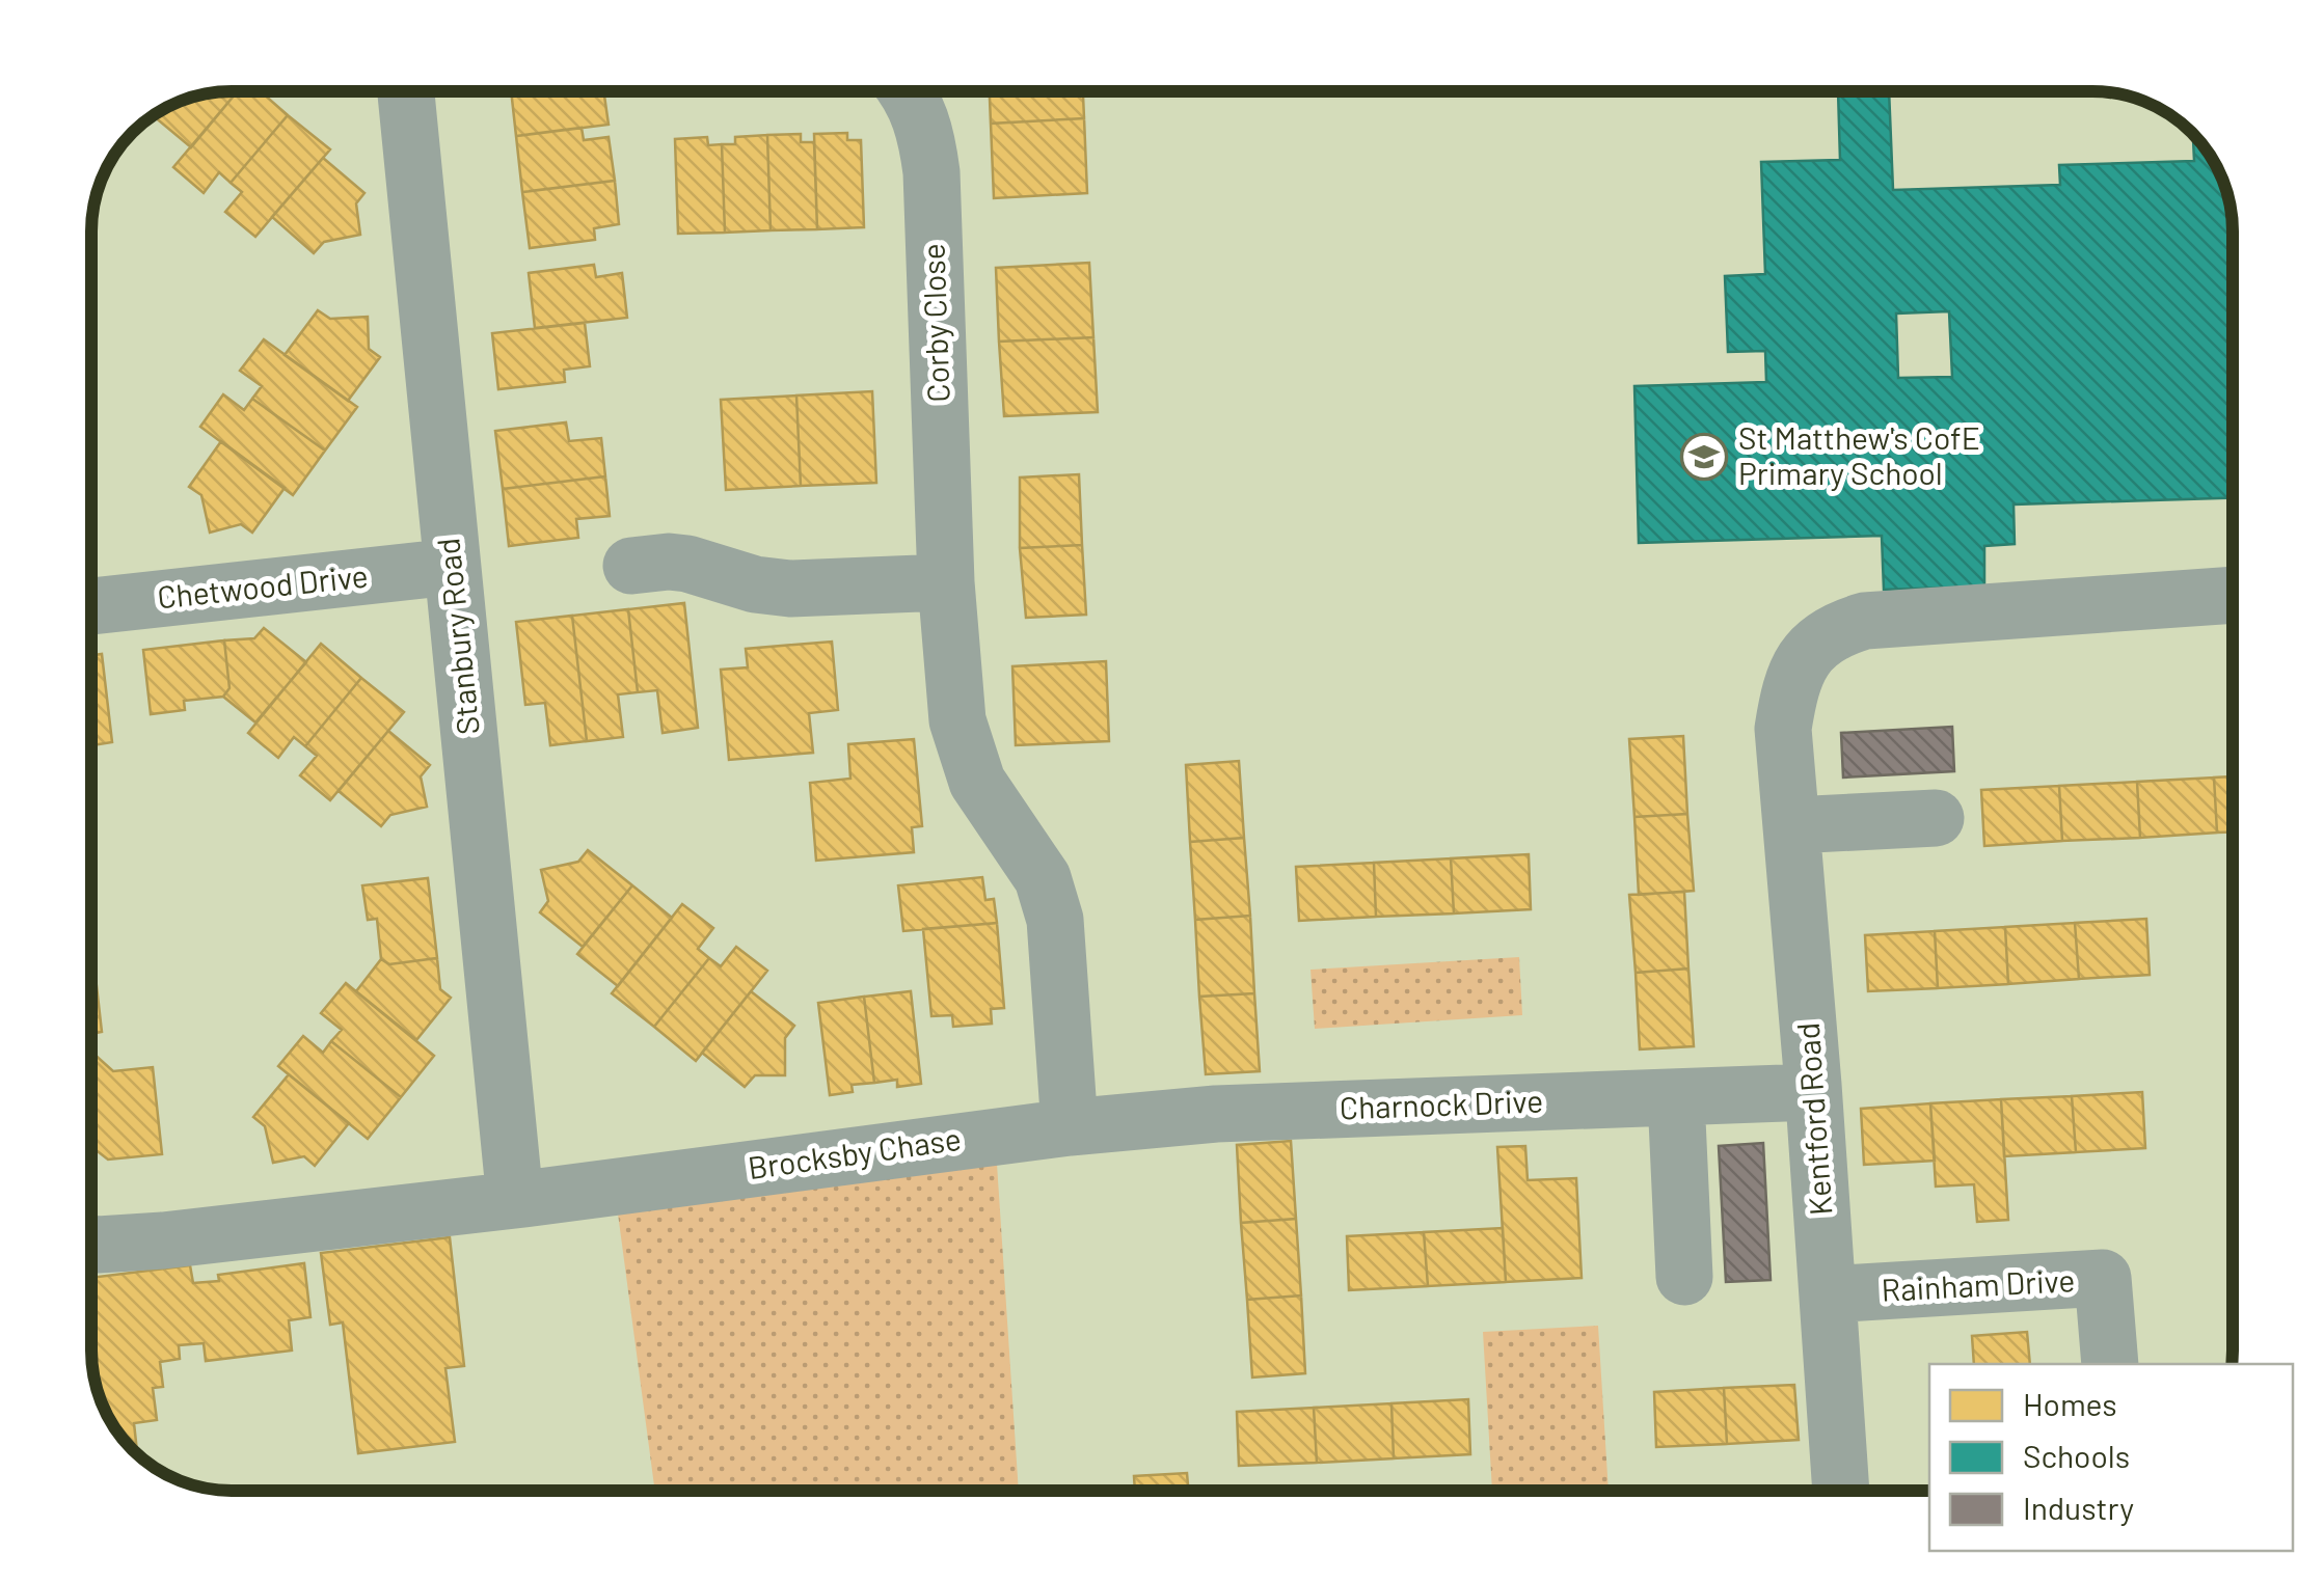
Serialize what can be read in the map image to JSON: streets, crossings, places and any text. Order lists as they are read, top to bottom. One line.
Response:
{"streets":{"street":["Corby Close","Chetwood Drive","Stanbury Road","Charnock Drive","Kentford Road","Brocksby Chase","Rainham Drive"]},"crossings":[["Chetwood Drive","Stanbury Road"],["Stanbury Road","Brocksby Chase"],["Charnock Drive","Kentford Road"],["Charnock Drive","Brocksby Chase"],["Kentford Road","Rainham Drive"]],"places":{"school or university":["St Matthew's CofE Primary School"]},"legend":["Homes","Schools","Industry"]}
